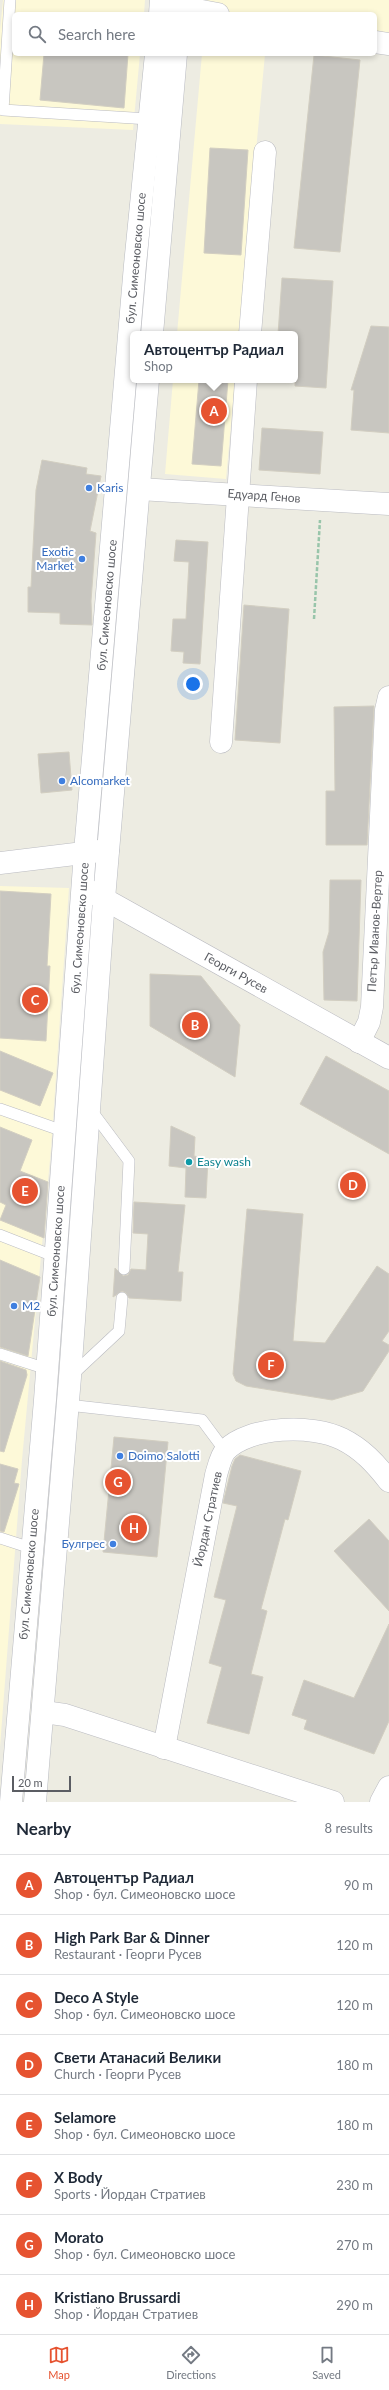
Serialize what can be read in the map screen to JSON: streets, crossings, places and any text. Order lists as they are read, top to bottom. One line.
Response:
{"streets":{"main road":["бул. Симеоновско шосе","Едуард Генов","Петър Иванов-Вертер","Георги Русев","Йордан Стратиев"]},"crossings":[["бул. Симеоновско шосе","Едуард Генов"],["бул. Симеоновско шосе","Георги Русев"],["Петър Иванов-Вертер","Георги Русев"]],"places":["Karis","Exotic Market","Alcomarket","Easy wash","M2","Doimo Salotti","Булгрес"],"scale_bar":"20 m","page":{"search":"Search here","popup":["Автоцентър Радиал","Shop"],"pins":["A","C","B","D","E","F","G","H"],"scale":"20 m","heading":["Nearby","8 results"],"list":[{"mark":"A","name":"Автоцентър Радиал","note":"Shop · бул. Симеоновско шосе","value":"90 m"},{"mark":"B","name":"High Park Bar & Dinner","note":"Restaurant · Георги Русев","value":"120 m"},{"mark":"C","name":"Deco A Style","note":"Shop · бул. Симеоновско шосе","value":"120 m"},{"mark":"D","name":"Свети Атанасий Велики","note":"Church · Георги Русев","value":"180 m"},{"mark":"E","name":"Selamore","note":"Shop · бул. Симеоновско шосе","value":"180 m"},{"mark":"F","name":"X Body","note":"Sports · Йордан Стратиев","value":"230 m"},{"mark":"G","name":"Morato","note":"Shop · бул. Симеоновско шосе","value":"270 m"},{"mark":"H","name":"Kristiano Brussardi","note":"Shop · Йордан Стратиев","value":"290 m"}],"nav":["Map","Directions","Saved"]}}
